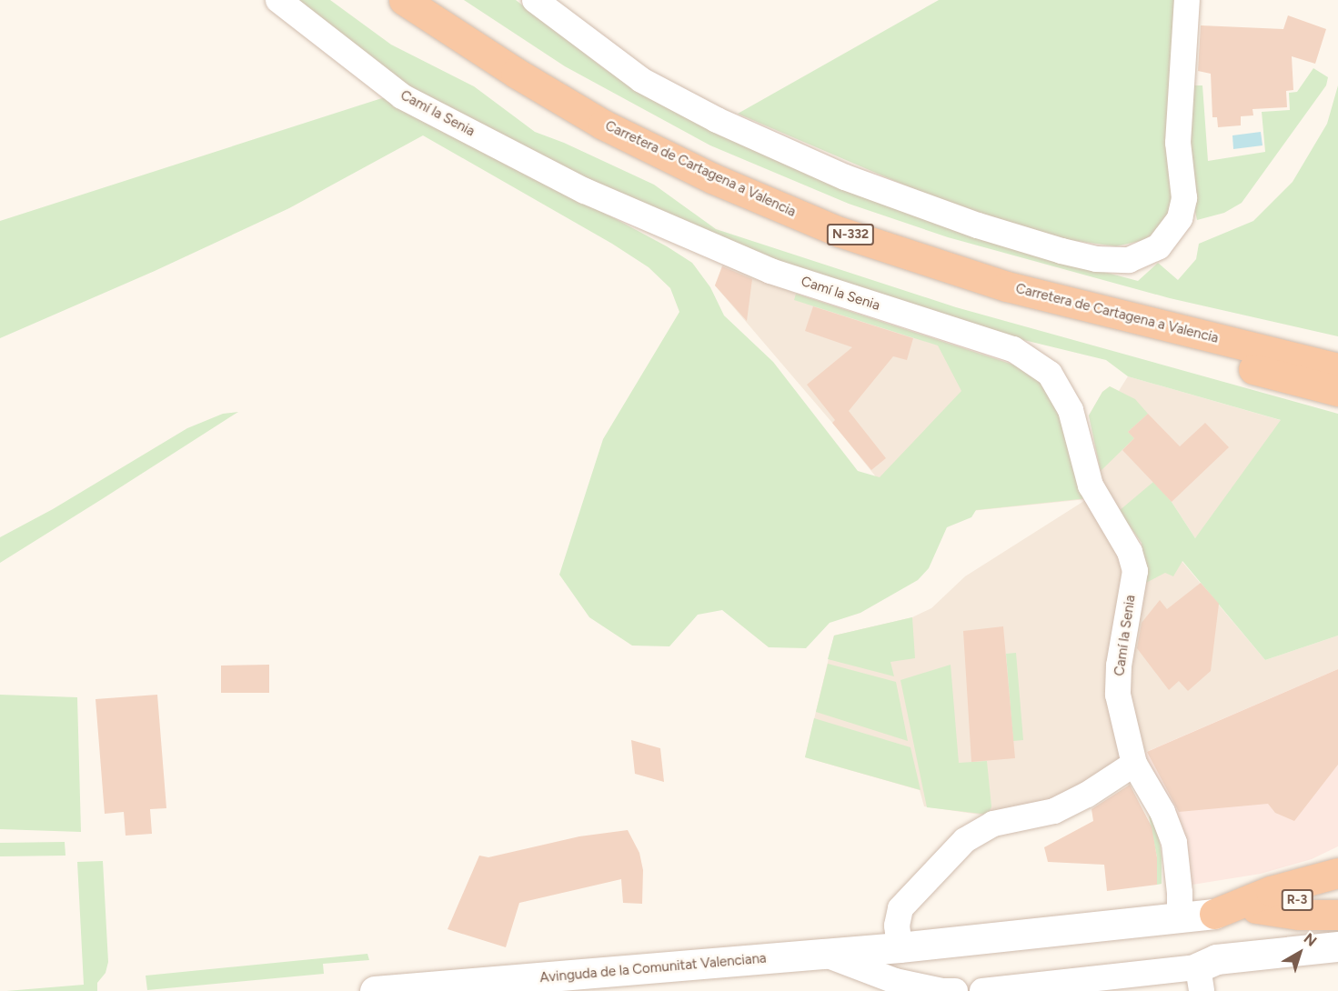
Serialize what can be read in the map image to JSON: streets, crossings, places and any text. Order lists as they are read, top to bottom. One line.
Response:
{"streets":{"highway":["Carretera de Cartagena a Valencia","N-332","R-3"],"main road":["Avinguda de la Comunitat Valenciana"],"street":["Camí la Senia"]},"crossings":[["Camí la Senia","Avinguda de la Comunitat Valenciana"],["R-3","Avinguda de la Comunitat Valenciana"]],"north":"top right"}
